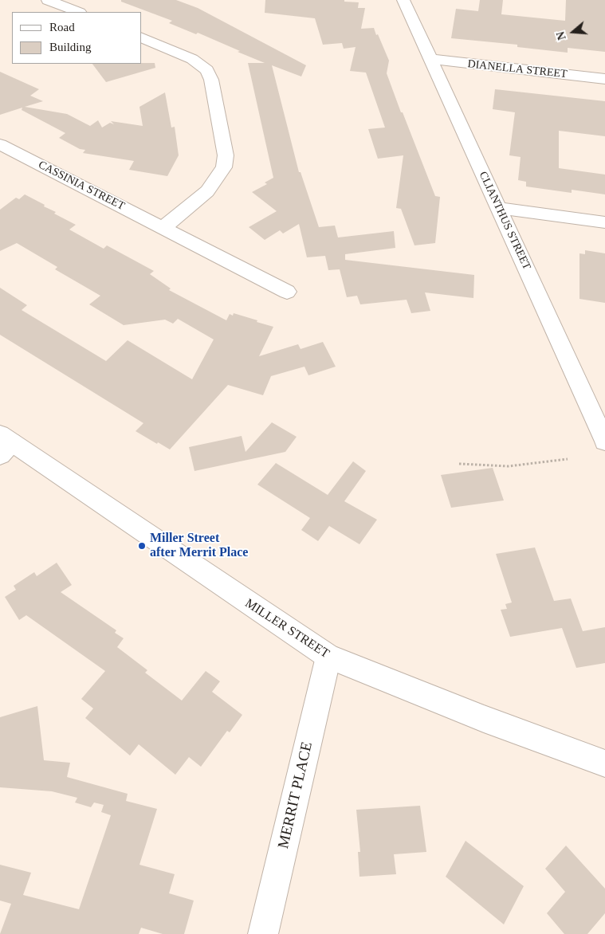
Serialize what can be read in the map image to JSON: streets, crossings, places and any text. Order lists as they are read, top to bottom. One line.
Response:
{"streets":{"street":["DIANELLA STREET","CASSINIA STREET","CLIANTHUS STREET","MILLER STREET","MERRIT PLACE"]},"crossings":[["DIANELLA STREET","CLIANTHUS STREET"],["MILLER STREET","MERRIT PLACE"]],"places":["Miller Street after Merrit Place"],"legend":["Road","Building"],"north":"left"}
